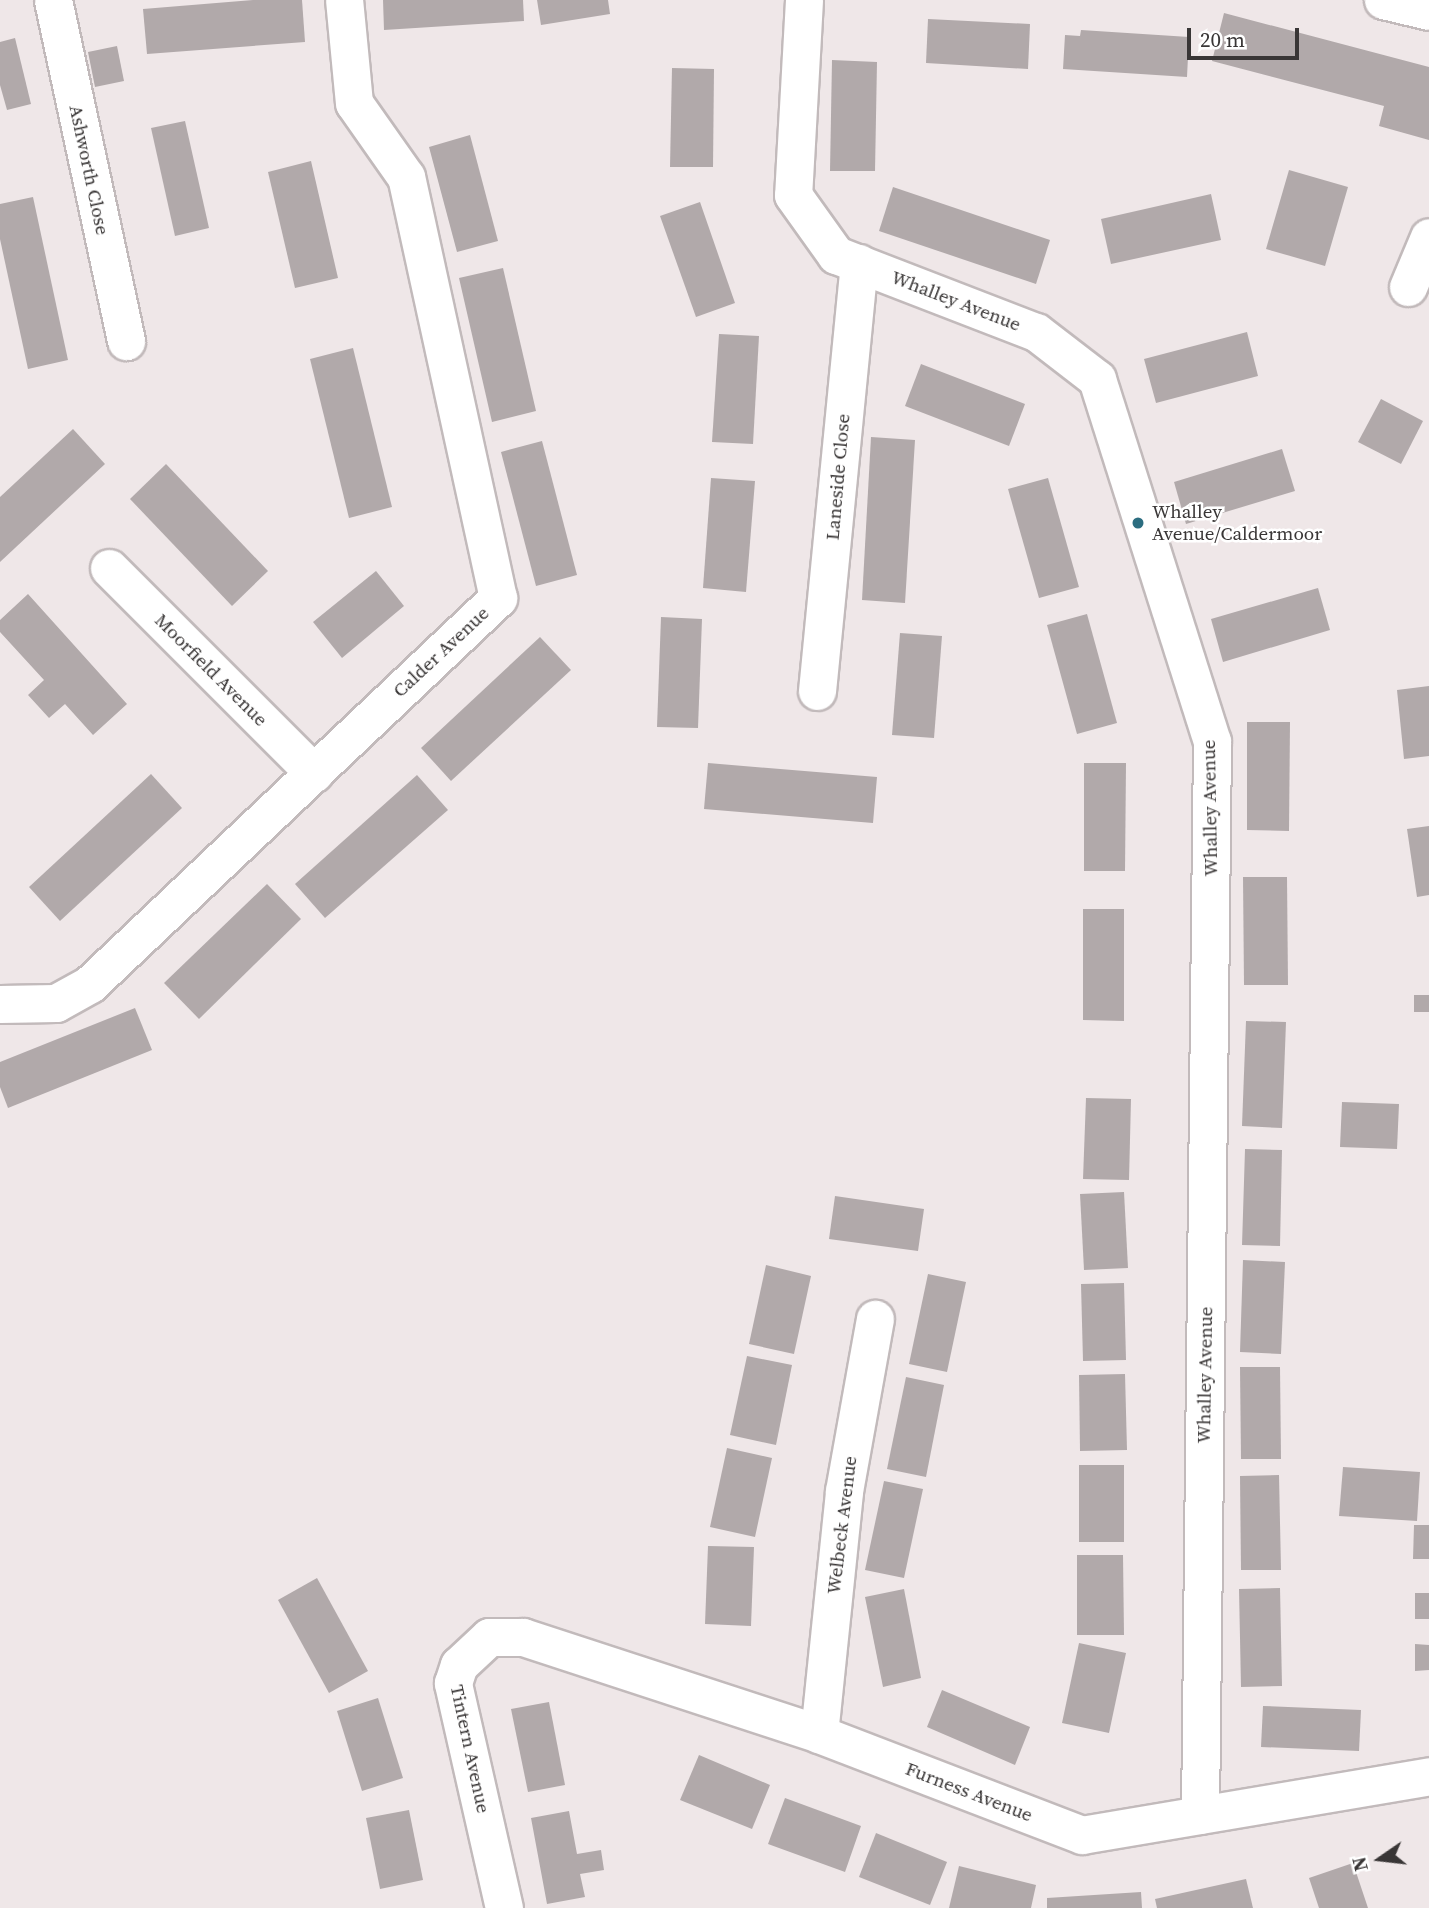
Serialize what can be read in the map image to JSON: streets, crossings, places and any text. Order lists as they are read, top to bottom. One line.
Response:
{"streets":{"street":["Ashworth Close","Whalley Avenue","Laneside Close","Calder Avenue","Moorfield Avenue","Welbeck Avenue","Tintern Avenue","Furness Avenue"]},"crossings":[["Whalley Avenue","Laneside Close"],["Whalley Avenue","Furness Avenue"],["Calder Avenue","Moorfield Avenue"],["Welbeck Avenue","Furness Avenue"],["Tintern Avenue","Furness Avenue"]],"places":["Whalley Avenue/Caldermoor"],"scale_bar":"20 m","north":"left"}
